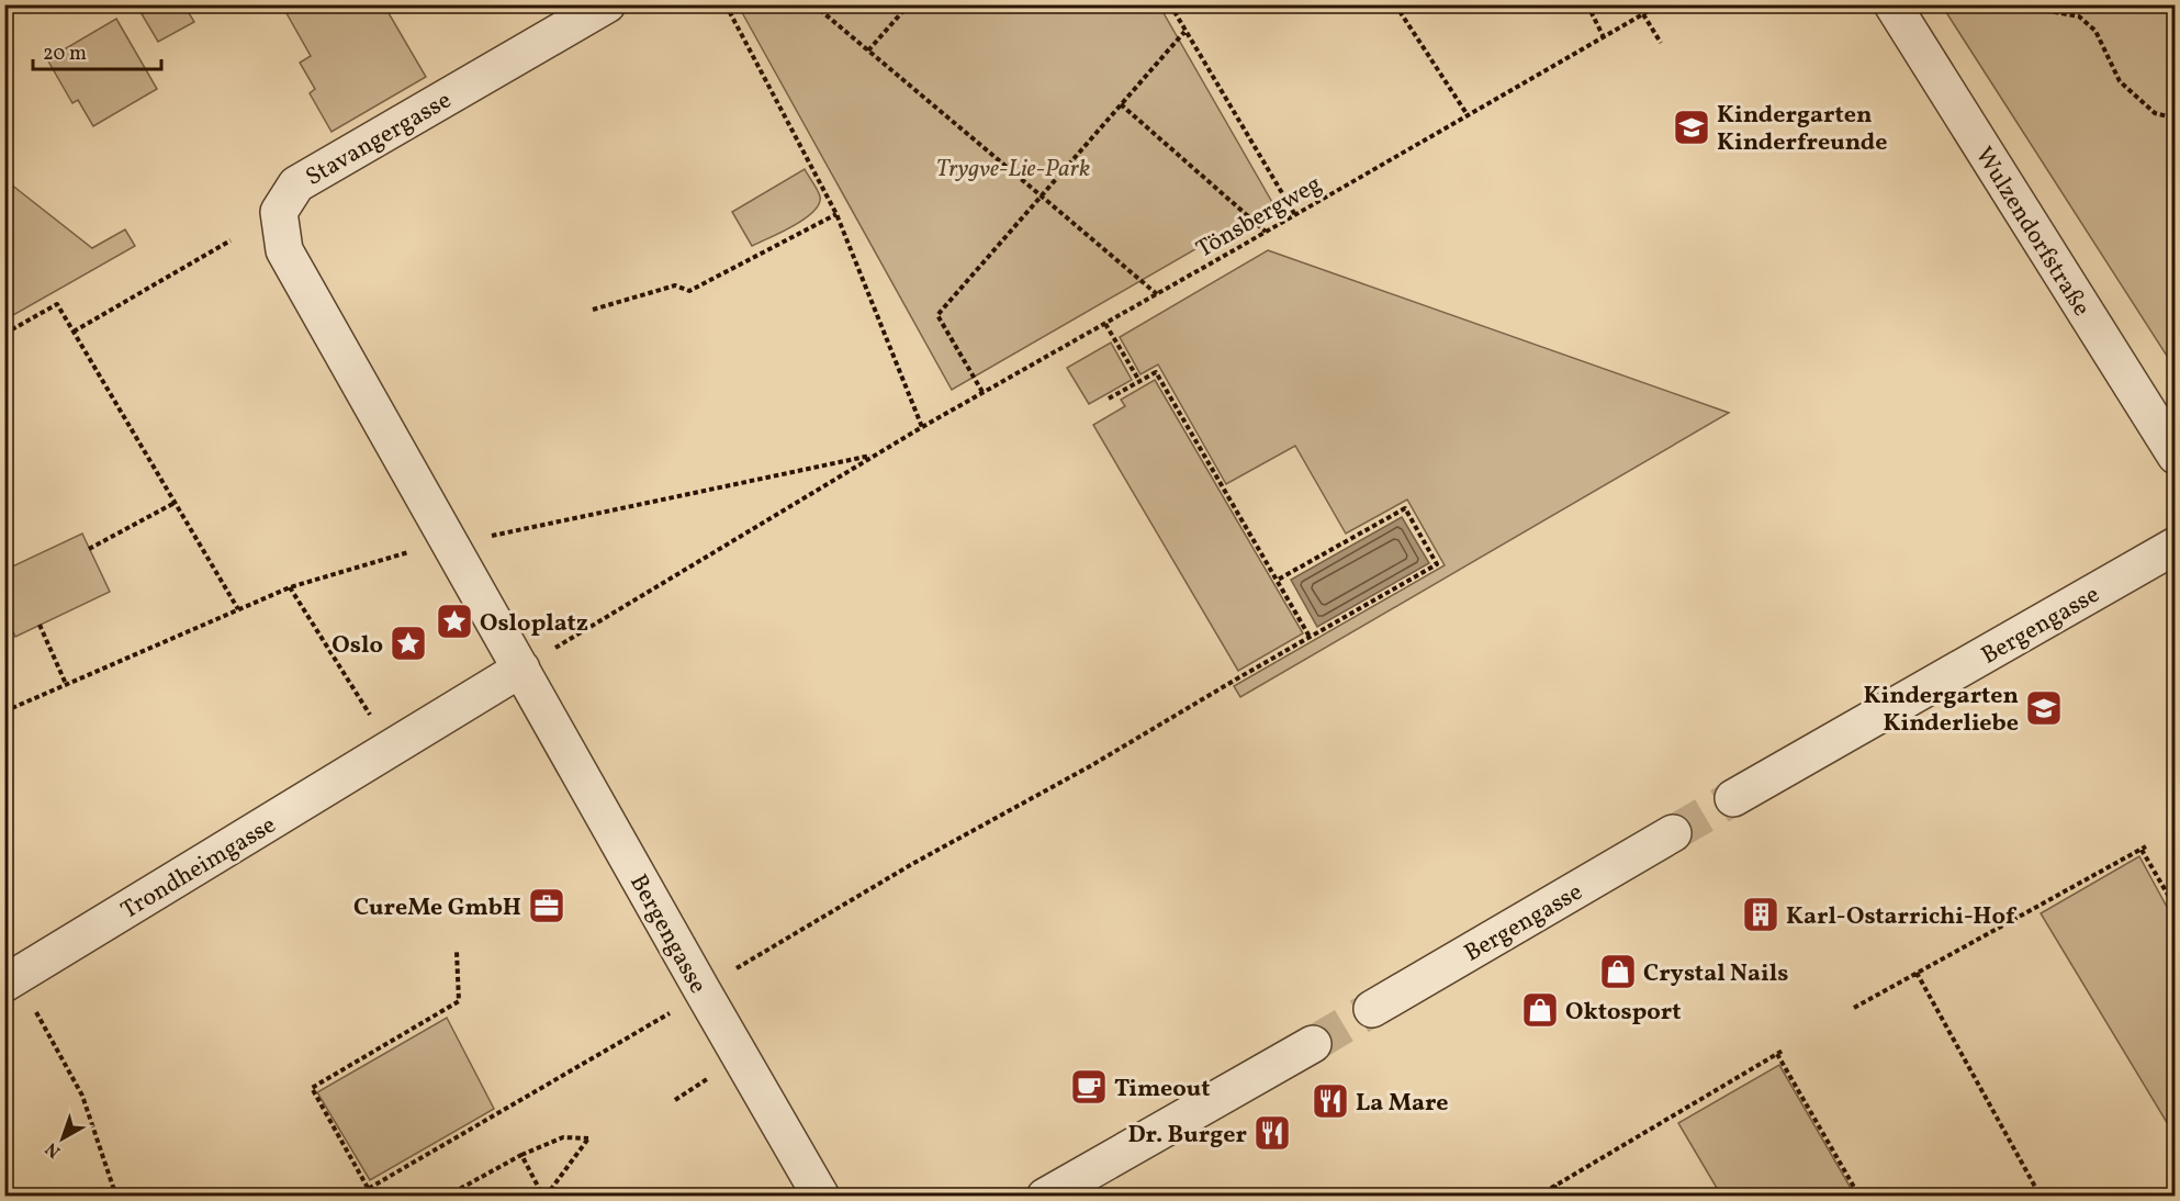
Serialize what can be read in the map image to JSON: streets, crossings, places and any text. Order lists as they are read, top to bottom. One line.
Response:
{"streets":{"street":["Stavangergasse","Wulzendorfstraße","Bergengasse","Trondheimgasse"],"path":["Tönsbergweg"]},"parks":["Trygve-Lie-Park"],"places":{"school or university":["Kindergarten Kinderfreunde","Kindergarten Kinderliebe"],"place":["Osloplatz","Oslo"],"office":["CureMe GmbH"],"building":["Karl-Ostarrichi-Hof"],"shop":["Crystal Nails","Oktosport"],"cafe":["Timeout"],"restaurant":["La Mare","Dr. Burger"]},"scale_bar":"20 m","north":"bottom left"}
